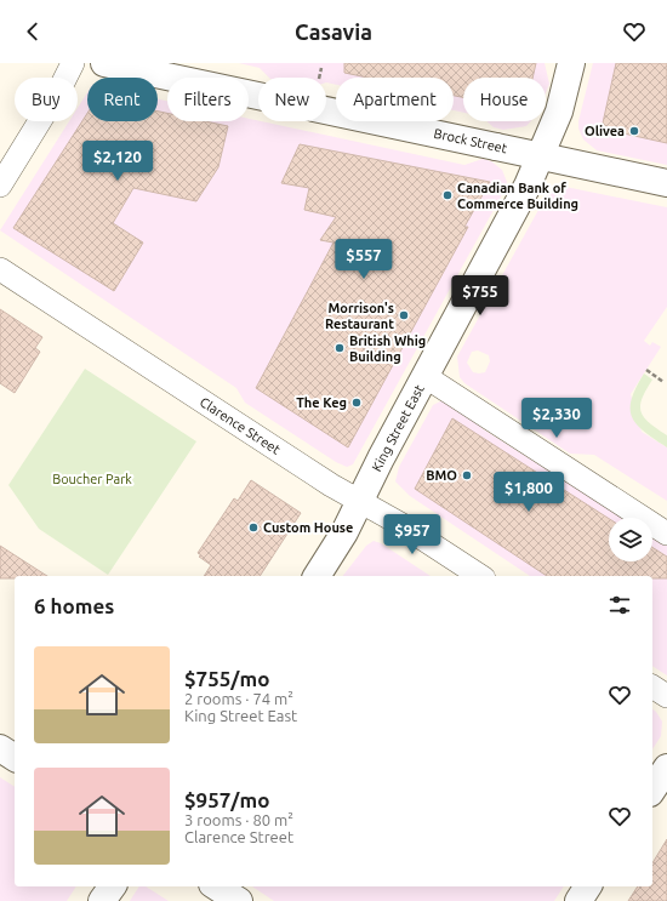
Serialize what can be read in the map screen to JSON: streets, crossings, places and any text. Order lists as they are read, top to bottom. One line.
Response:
{"streets":{"main road":["Brock Street","King Street East"],"street":["Clarence Street"]},"crossings":[["Brock Street","King Street East"],["Clarence Street","King Street East"]],"parks":["Boucher Park"],"places":["Olivea","Canadian Bank of Commerce Building","Morrison's Restaurant","British Whig Building","The Keg","BMO","Custom House"],"page":{"header":"Casavia","chip":["Buy","Rent","Filters","New","Apartment","House"],"price":["$2,120","$557","$755","$2,330","$1,800","$957"],"heading":"6 homes","list":[{"name":"$755/mo","note":"2 rooms · 74 m² · King Street East"},{"name":"$957/mo","note":"3 rooms · 80 m² · Clarence Street"}]}}
